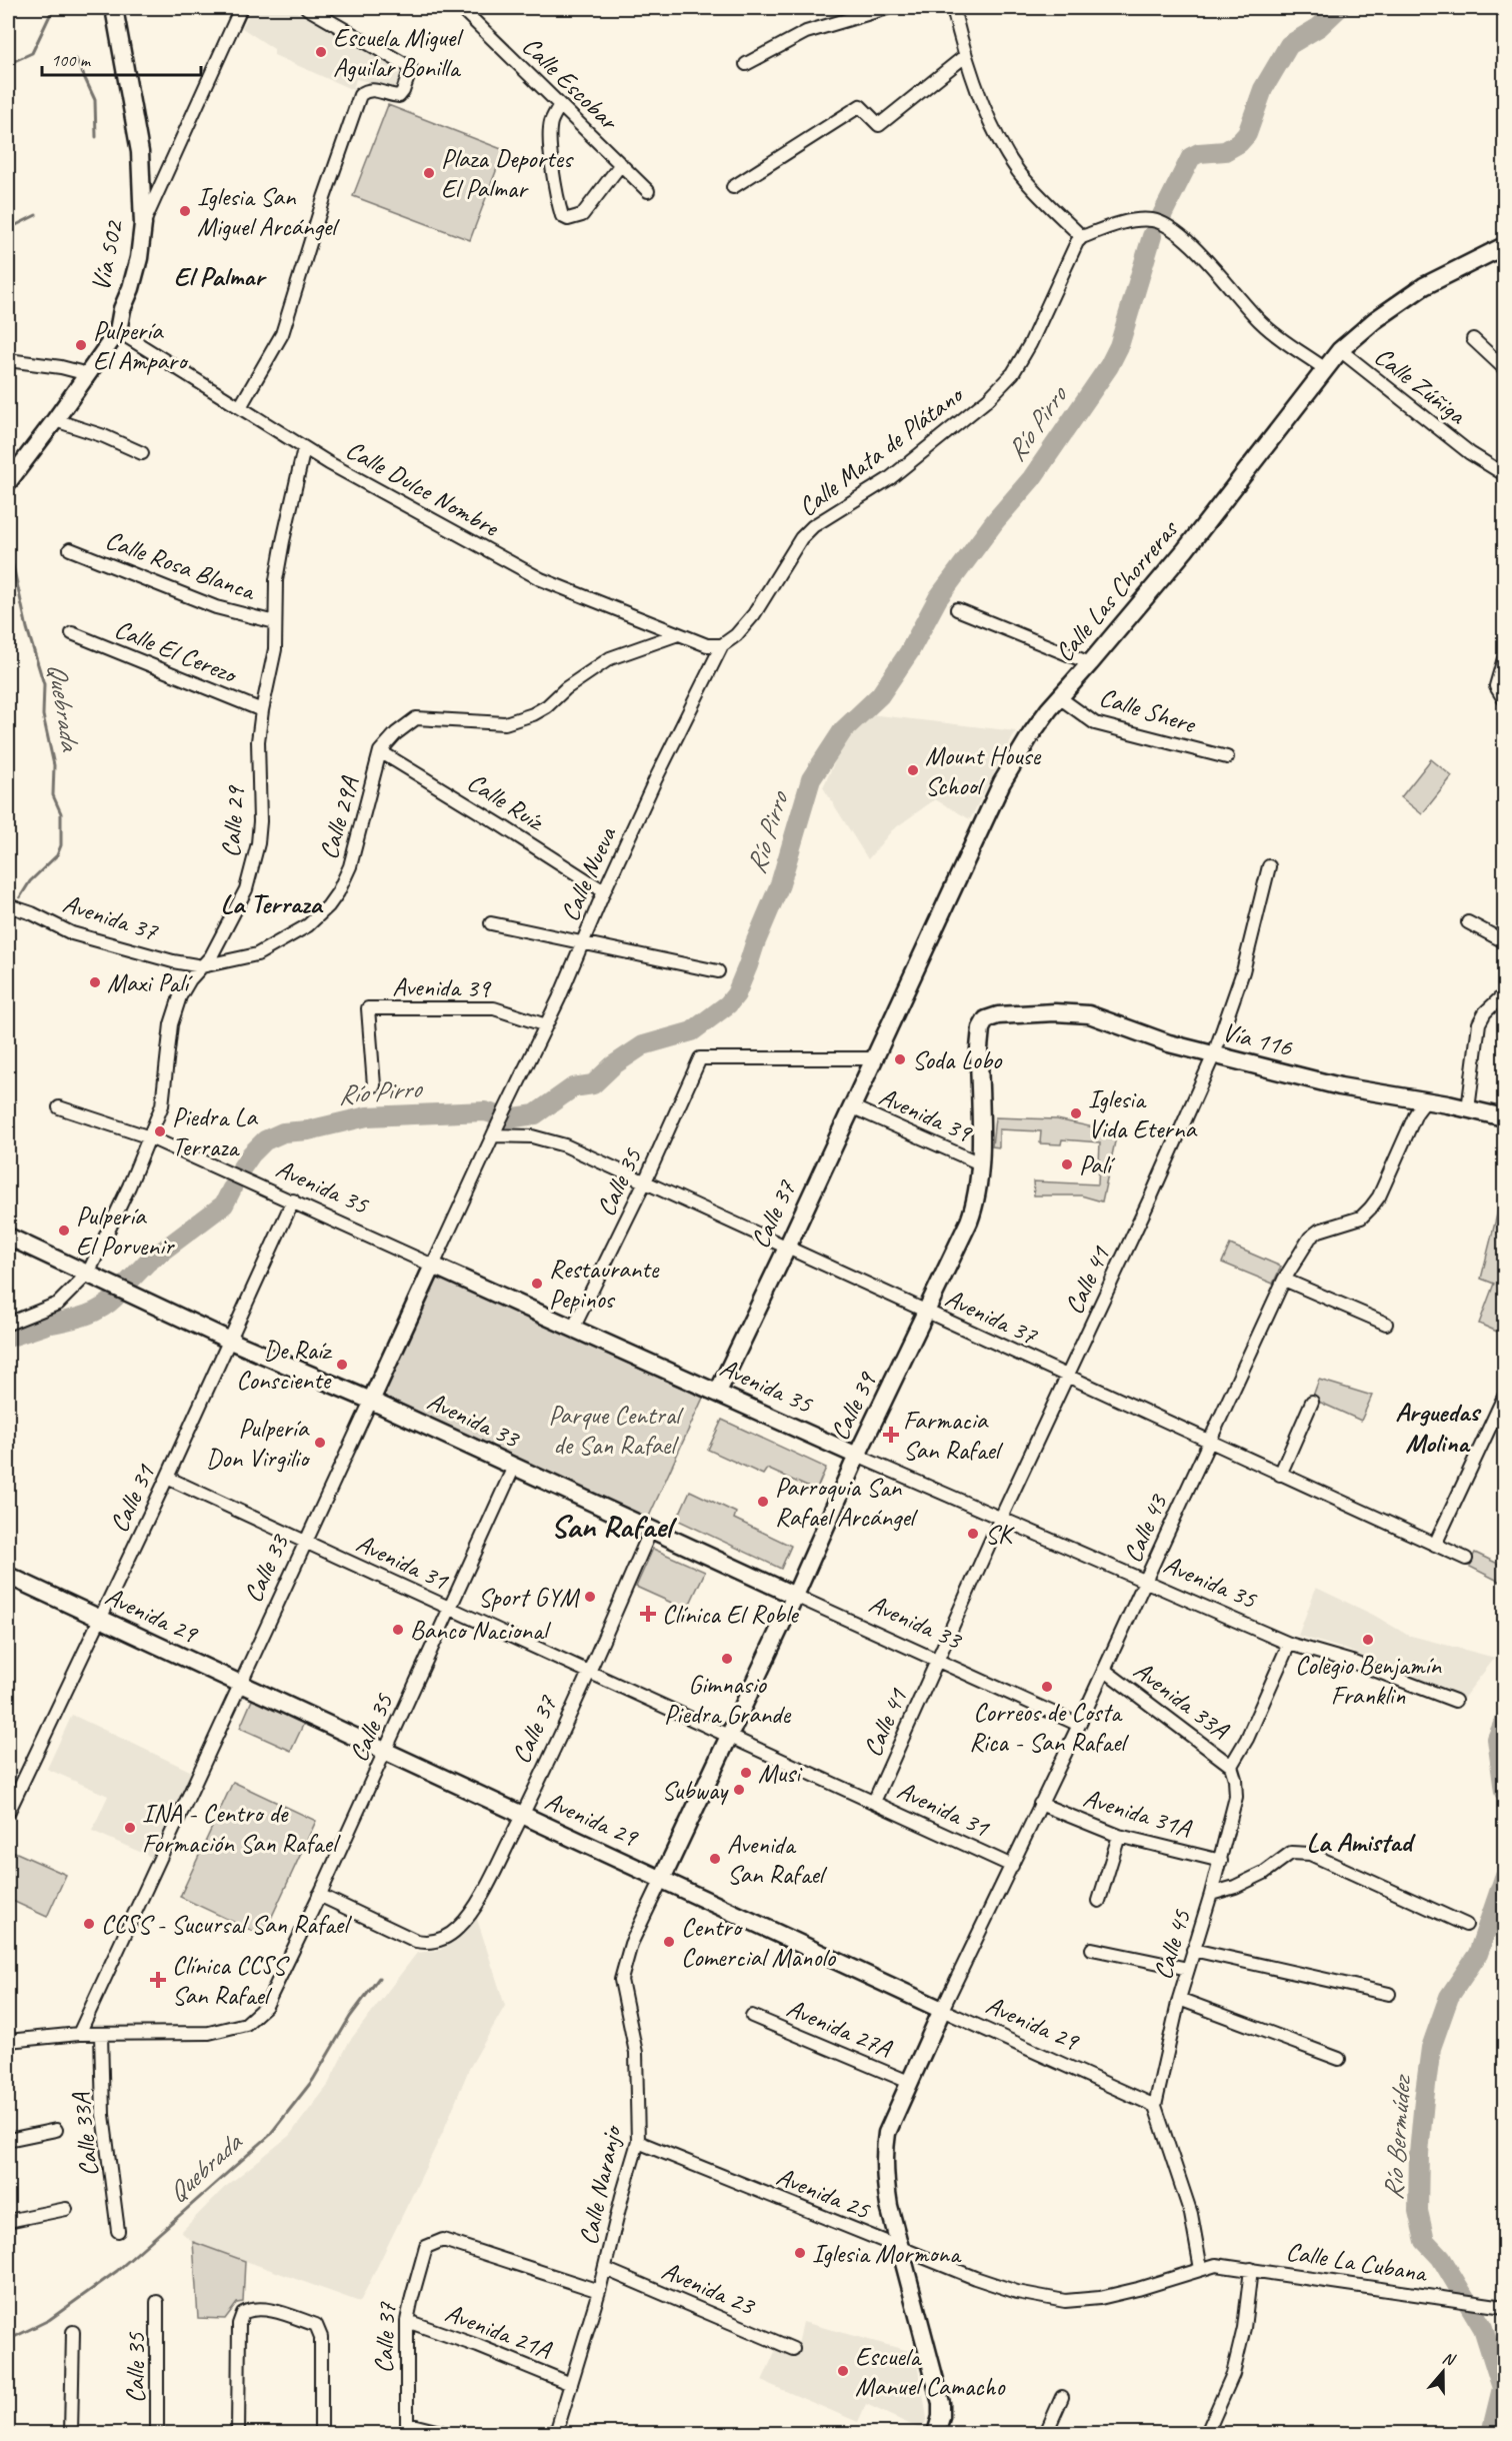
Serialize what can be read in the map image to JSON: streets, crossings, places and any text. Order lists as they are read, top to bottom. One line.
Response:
{"streets":{"main road":["Vía 502","Calle Las Chorreras","Vía 116","Avenida 35","Calle 37","Calle 39","Avenida 33","Calle 33","Avenida 29"],"street":["Calle Escobar","Calle Zúñiga","Calle Mata de Plátano","Calle Dulce Nombre","Calle Rosa Blanca","Calle El Cerezo","Calle Shere","Calle Ruíz","Calle 29A","Calle 29","Calle Nueva","Avenida 37","Avenida 39","Calle 35","Calle 41","Calle 31","Calle 43","Avenida 31","Avenida 33A","Avenida 31A","Calle 45","Avenida 27A","Calle 33A","Calle Naranjo","Avenida 25","Calle La Cubana","Avenida 23","Avenida 21A"]},"crossings":[["Vía 502","Calle Dulce Nombre"],["Calle Zúñiga","Calle Las Chorreras"],["Calle Mata de Plátano","Calle Dulce Nombre"],["Calle Mata de Plátano","Calle Nueva"],["Calle Dulce Nombre","Calle 29A"],["Calle Dulce Nombre","Calle 29"],["Calle Dulce Nombre","Calle Nueva"],["Calle Rosa Blanca","Calle 29"],["Calle Las Chorreras","Calle Shere"],["Calle Las Chorreras","Avenida 39"],["Calle Las Chorreras","Calle 37"],["Calle El Cerezo","Calle 29"],["Calle Ruíz","Calle 29A"],["Calle Ruíz","Calle Nueva"],["Calle 29A","Calle 29"],["Calle 29A","Avenida 37"],["Calle 29","Avenida 37"],["Calle 29","Avenida 35"],["Calle 29","Avenida 33"],["Calle Nueva","Avenida 37"],["Calle Nueva","Avenida 39"],["Calle Nueva","Calle 33"],["Avenida 37","Calle 35"],["Avenida 37","Calle 37"],["Avenida 37","Calle 41"],["Avenida 37","Calle 39"],["Avenida 37","Calle 43"],["Avenida 37","Calle 33"],["Avenida 39","Calle 35"],["Avenida 39","Calle 37"],["Avenida 39","Calle 39"],["Vía 116","Calle 41"],["Vía 116","Calle 39"],["Vía 116","Calle 43"],["Calle 35","Avenida 35"],["Calle 35","Calle 37"],["Calle 35","Avenida 33"],["Calle 35","Avenida 31"],["Calle 35","Avenida 29"],["Calle 35","Calle 33A"],["Avenida 35","Calle 37"],["Avenida 35","Calle 41"],["Avenida 35","Calle 39"],["Avenida 35","Calle 31"],["Avenida 35","Calle 43"],["Avenida 35","Calle 33"],["Calle 37","Avenida 33"],["Calle 37","Avenida 31"],["Calle 37","Avenida 29"],["Calle 37","Calle Naranjo"],["Calle 37","Avenida 21A"],["Calle 41","Avenida 33"],["Calle 41","Avenida 31"],["Calle 39","Avenida 33"],["Calle 39","Avenida 31"],["Calle 39","Avenida 29"],["Calle 39","Calle Naranjo"],["Avenida 33","Calle 31"],["Avenida 33","Calle 43"],["Avenida 33","Calle 33"],["Calle 31","Avenida 31"],["Calle 31","Avenida 29"],["Calle 43","Avenida 31"],["Calle 43","Avenida 29"],["Calle 43","Avenida 33A"],["Calle 43","Avenida 31A"],["Avenida 31","Calle 33"],["Calle 33","Avenida 29"],["Avenida 29","Calle 45"],["Avenida 29","Calle Naranjo"],["Avenida 33A","Calle 45"],["Avenida 31A","Calle 45"],["Calle Naranjo","Avenida 25"],["Calle Naranjo","Avenida 23"],["Calle Naranjo","Avenida 21A"],["Avenida 25","Calle La Cubana"]],"districts":["El Palmar","La Terraza","Arguedas Molina","San Rafael","La Amistad"],"water":["Río Pirro","Quebrada","Río Bermúdez"],"parks":["Parque Central de San Rafael"],"places":{"other":["Escuela Miguel Aguilar Bonilla","Plaza Deportes El Palmar","Iglesia San Miguel Arcángel","Pulpería El Amparo","Mount House School","Maxi Palí","Soda Lobo","Iglesia Vida Eterna","Piedra La Terraza","Palí","Pulpería El Porvenir","Restaurante Pepinos","De Raíz Consciente","Pulpería Don Virgilio","Parroquia San Rafael Arcángel","SK","Sport GYM","Banco Nacional","Colegio Benjamín Franklin","Gimnasio Piedra Grande","Correos de Costa Rica - San Rafael","Musi","Subway","INA - Centro de Formación San Rafael","Avenida San Rafael","CCSS - Sucursal San Rafael","Centro Comercial Manolo","Iglesia Mormona","Escuela Manuel Camacho"],"health":["Farmacia San Rafael","Clínica El Roble","Clínica CCSS San Rafael"]},"scale_bar":"100 m","north":"top"}
